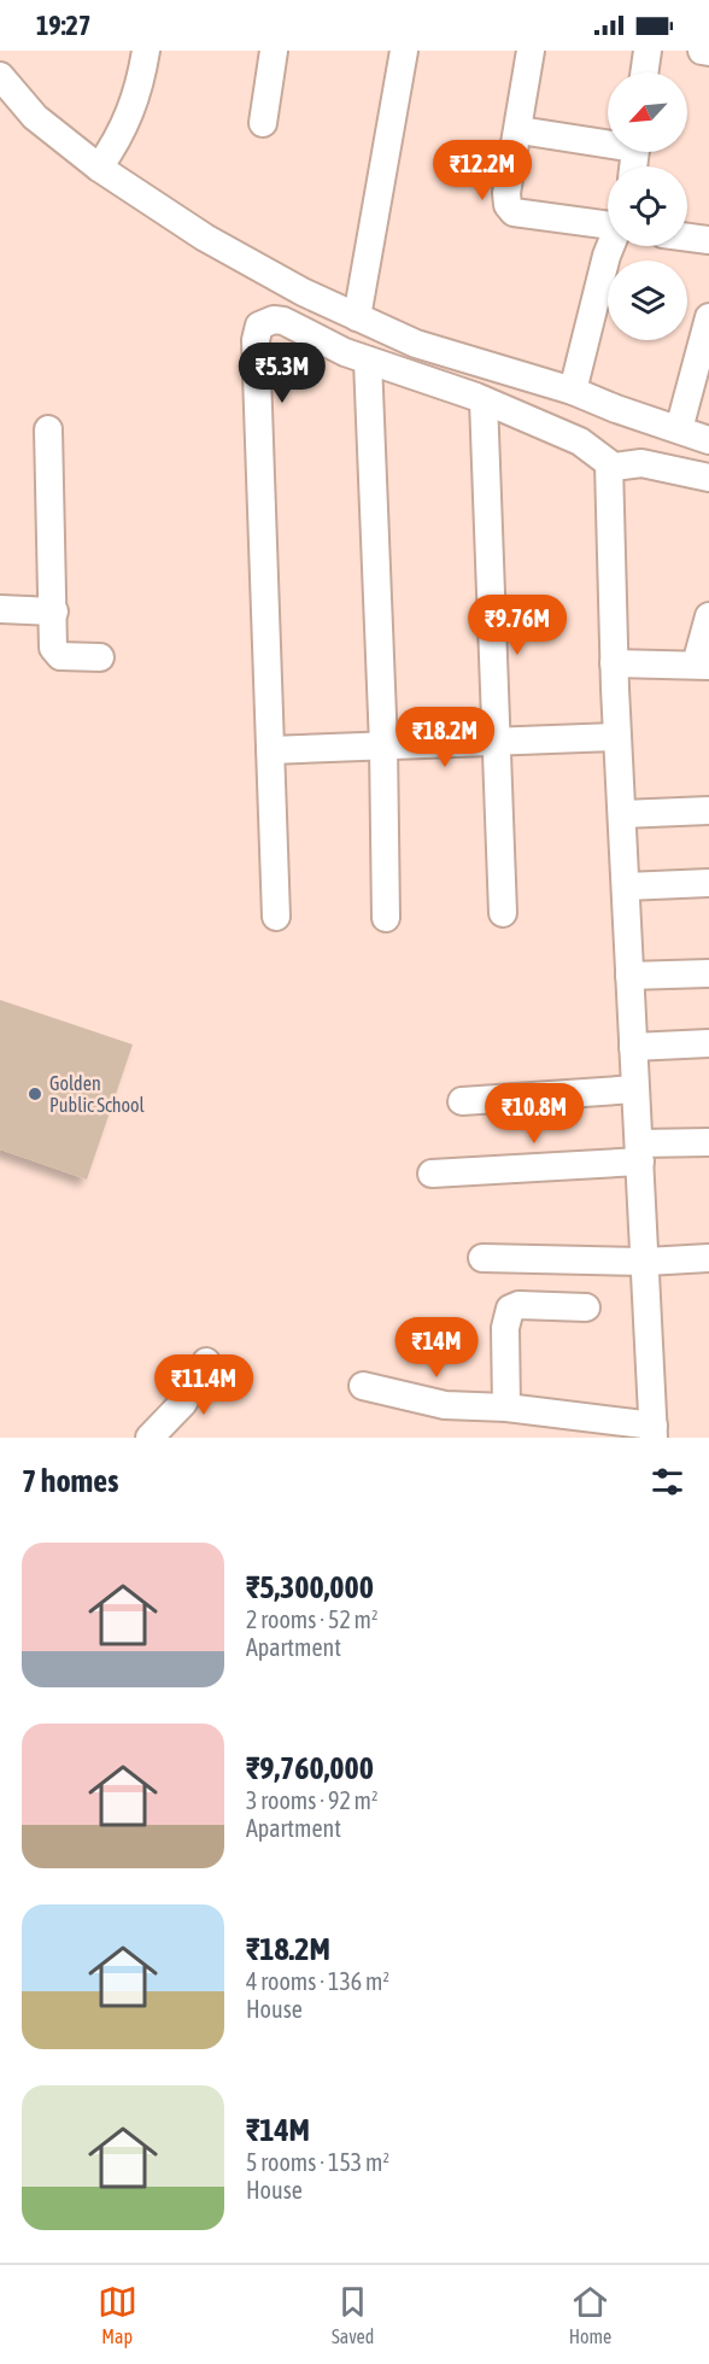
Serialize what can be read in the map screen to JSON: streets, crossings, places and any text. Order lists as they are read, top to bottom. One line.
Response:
{"places":["Golden Public School"],"north":"bottom left","page":{"status":"19:27","price":["₹12.2M","₹5.3M","₹9.76M","₹18.2M","₹10.8M","₹14M","₹11.4M"],"heading":"7 homes","list":[{"name":"₹5,300,000","note":"2 rooms · 52 m² · Apartment"},{"name":"₹9,760,000","note":"3 rooms · 92 m² · Apartment"},{"name":"₹18.2M","note":"4 rooms · 136 m² · House"},{"name":"₹14M","note":"5 rooms · 153 m² · House"}],"tabs":["Map","Saved","Home"]}}
